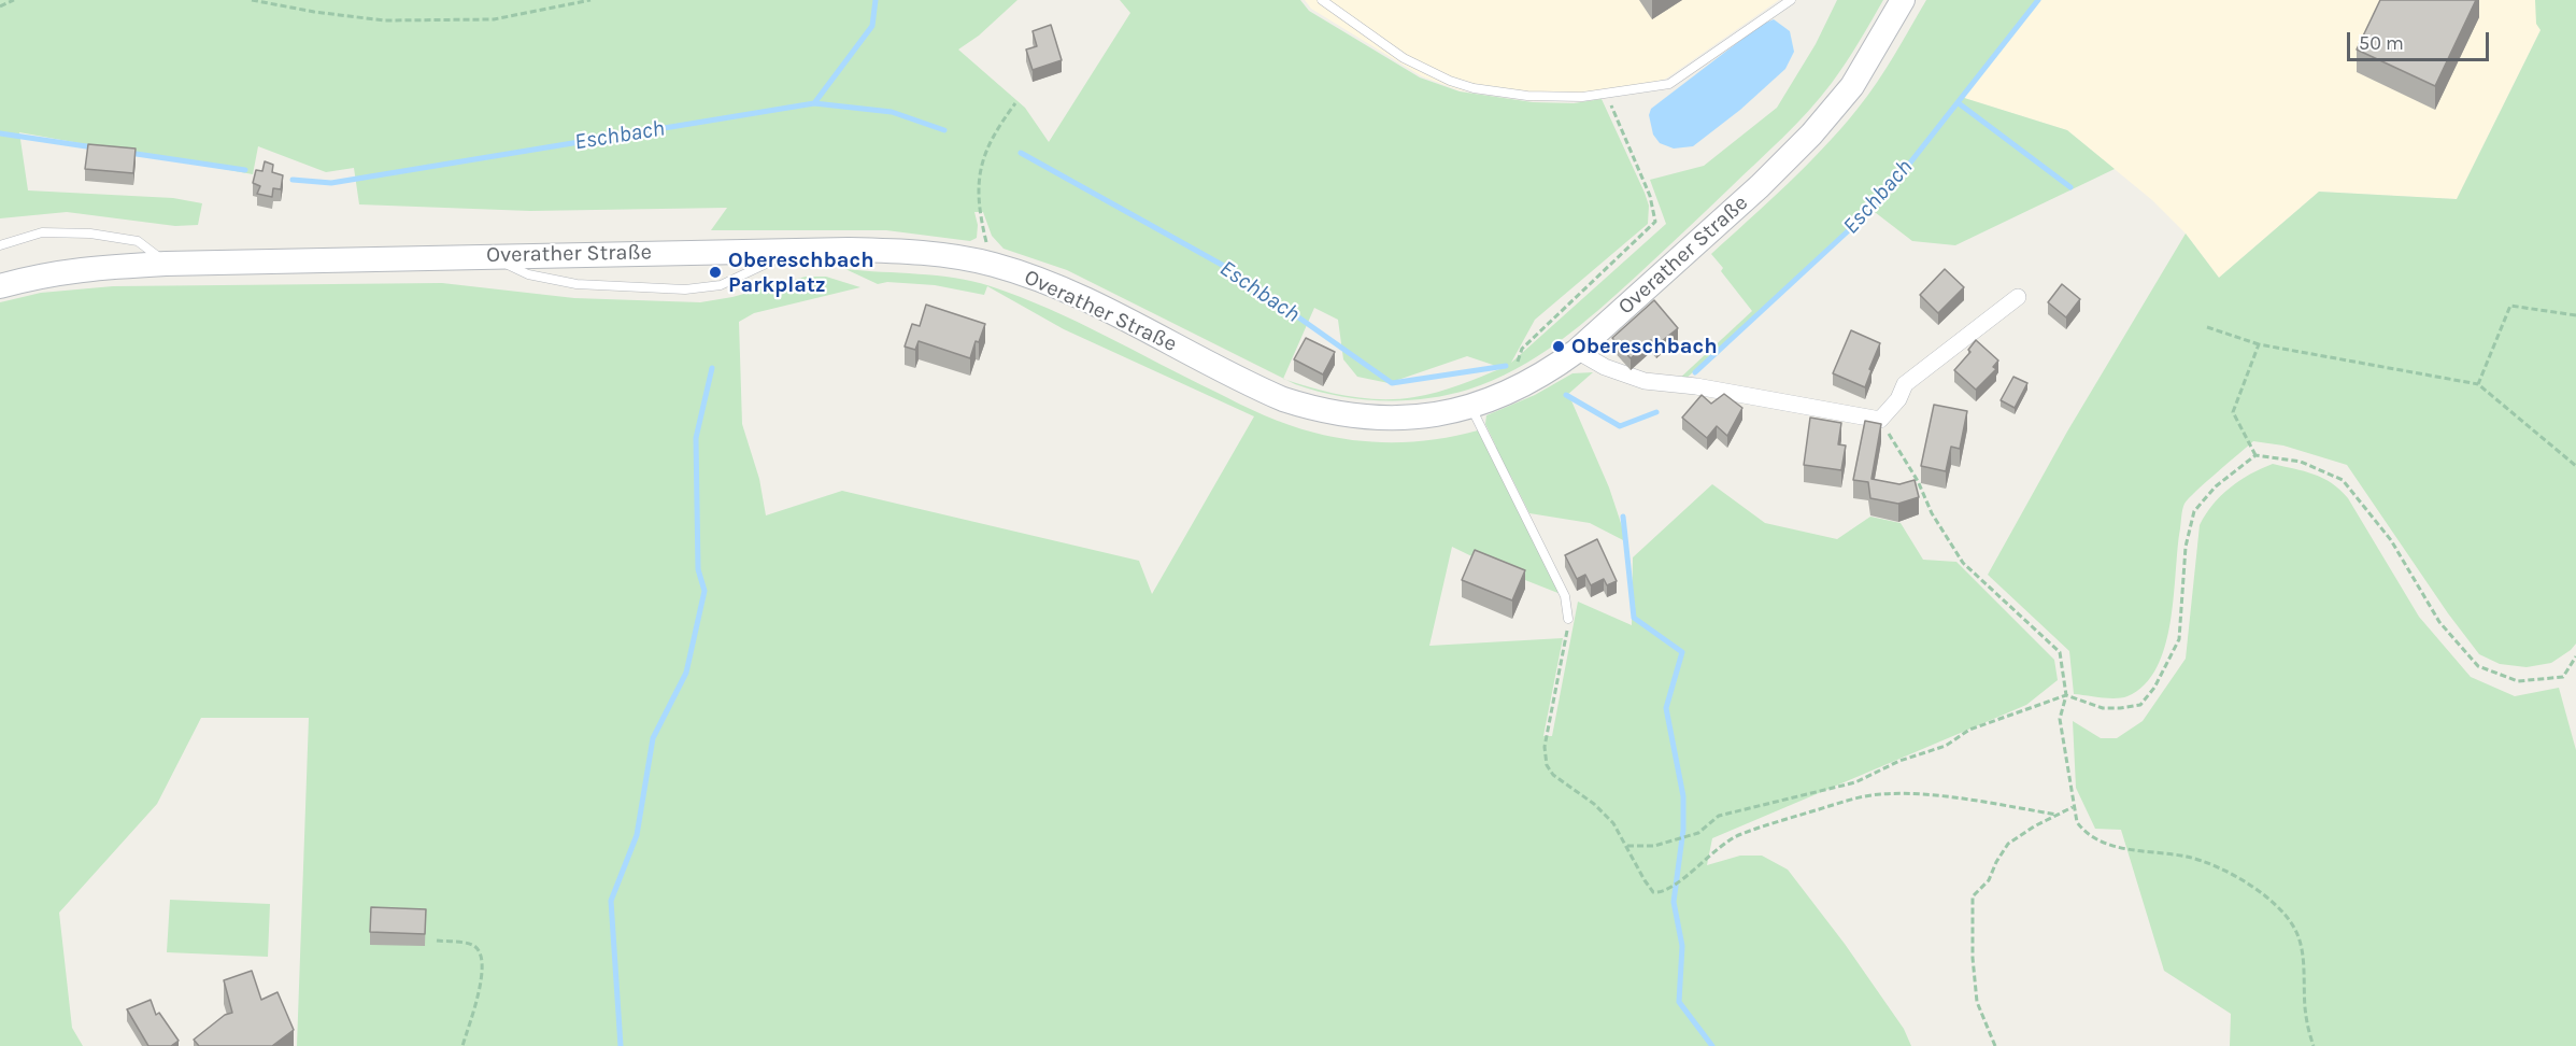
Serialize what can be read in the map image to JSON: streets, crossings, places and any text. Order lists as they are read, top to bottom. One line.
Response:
{"streets":{"main road":["Overather Straße"]},"water":["Eschbach"],"places":["Obereschbach Parkplatz","Obereschbach"],"scale_bar":"50 m"}
